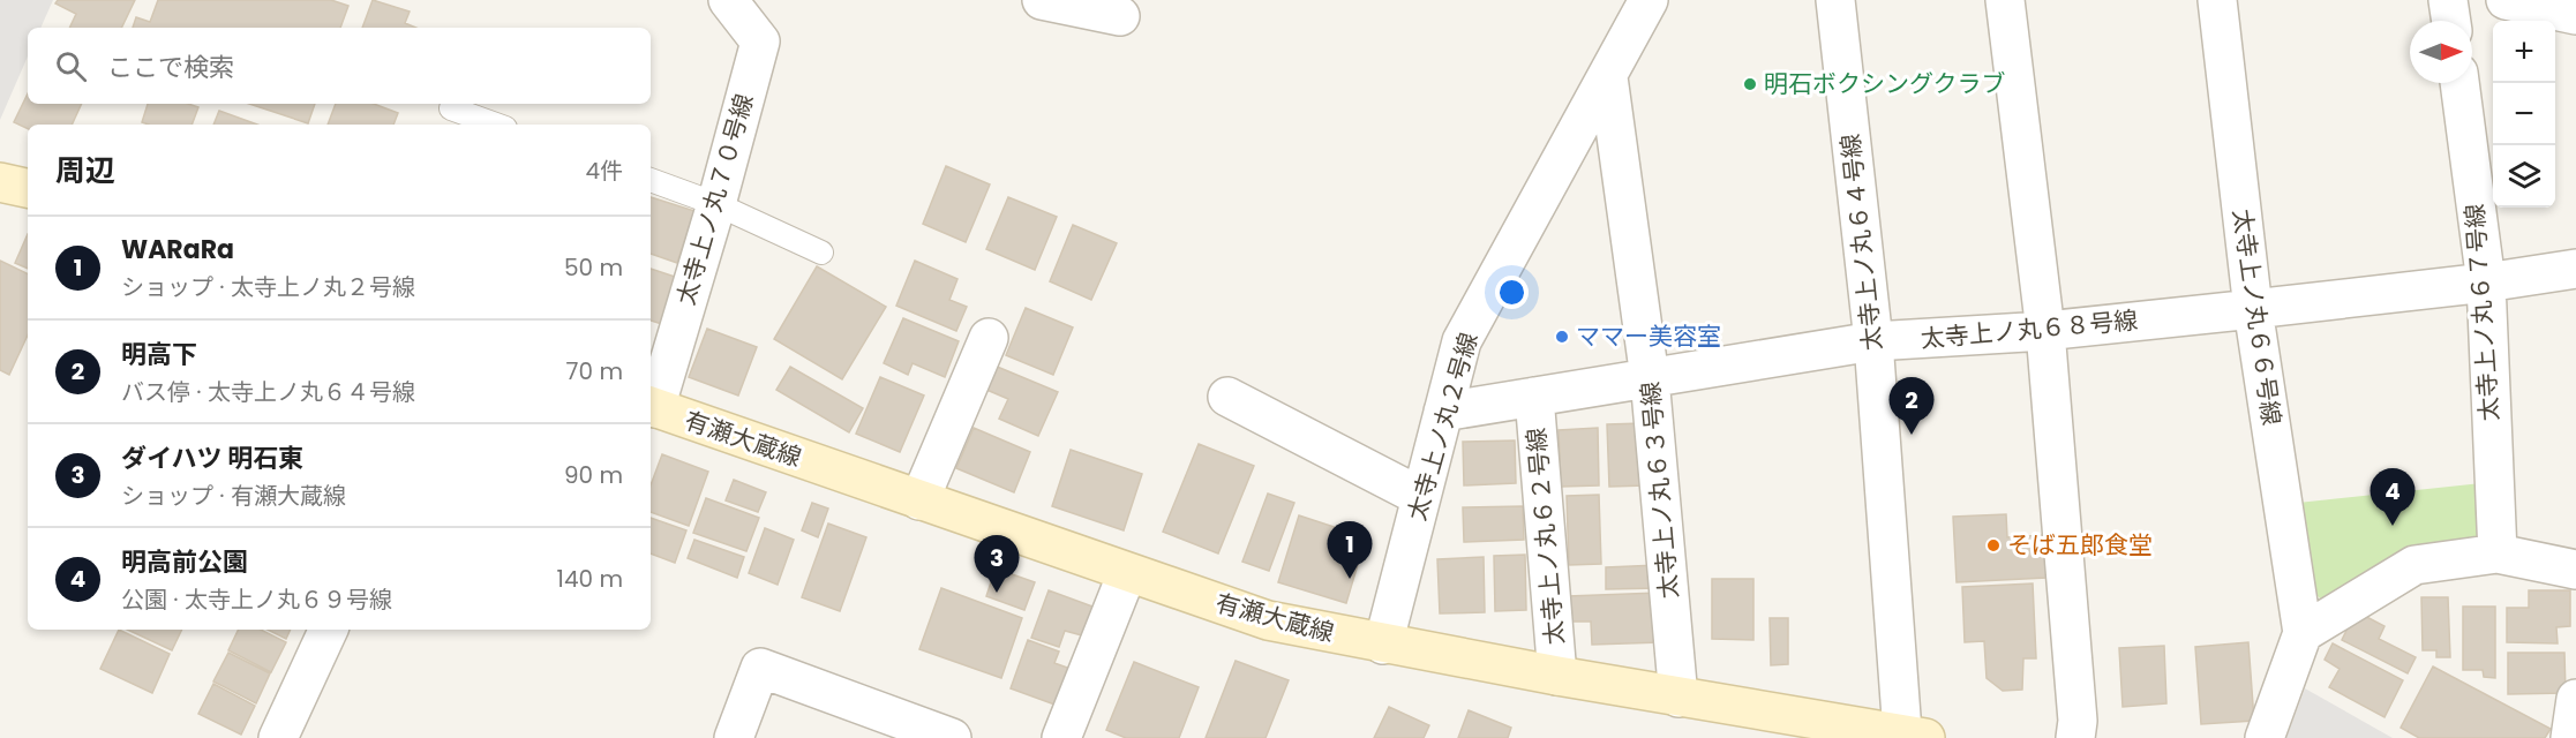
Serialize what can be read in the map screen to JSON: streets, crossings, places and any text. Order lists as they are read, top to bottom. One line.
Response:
{"streets":{"main road":["有瀬大蔵線"],"street":["太寺上ノ丸７０号線","太寺上ノ丸６４号線","太寺上ノ丸６７号線","太寺上ノ丸６６号線","太寺上ノ丸６８号線","太寺上ノ丸２号線","太寺上ノ丸６３号線","太寺上ノ丸６２号線"]},"crossings":[["太寺上ノ丸７０号線","有瀬大蔵線"],["太寺上ノ丸６４号線","太寺上ノ丸６８号線"],["太寺上ノ丸６４号線","有瀬大蔵線"],["太寺上ノ丸６７号線","太寺上ノ丸６８号線"],["太寺上ノ丸６６号線","太寺上ノ丸６８号線"],["太寺上ノ丸６８号線","太寺上ノ丸２号線"],["太寺上ノ丸６８号線","太寺上ノ丸６３号線"],["太寺上ノ丸６８号線","太寺上ノ丸６２号線"],["太寺上ノ丸２号線","有瀬大蔵線"],["太寺上ノ丸２号線","太寺上ノ丸６３号線"],["有瀬大蔵線","太寺上ノ丸６３号線"],["有瀬大蔵線","太寺上ノ丸６２号線"]],"places":["明石ボクシングクラブ","ママー美容室","そば五郎食堂"],"north":"right","page":{"map_buttons":["+","−"],"search":"ここで検索","heading":["周辺","4件"],"list":[{"mark":"1","name":"WARaRa","note":"ショップ · 太寺上ノ丸２号線","value":"50 m"},{"mark":"2","name":"明高下","note":"バス停 · 太寺上ノ丸６４号線","value":"70 m"},{"mark":"3","name":"ダイハツ 明石東","note":"ショップ · 有瀬大蔵線","value":"90 m"},{"mark":"4","name":"明高前公園","note":"公園 · 太寺上ノ丸６９号線","value":"140 m"}],"pins":["2","4","1","3"]}}
